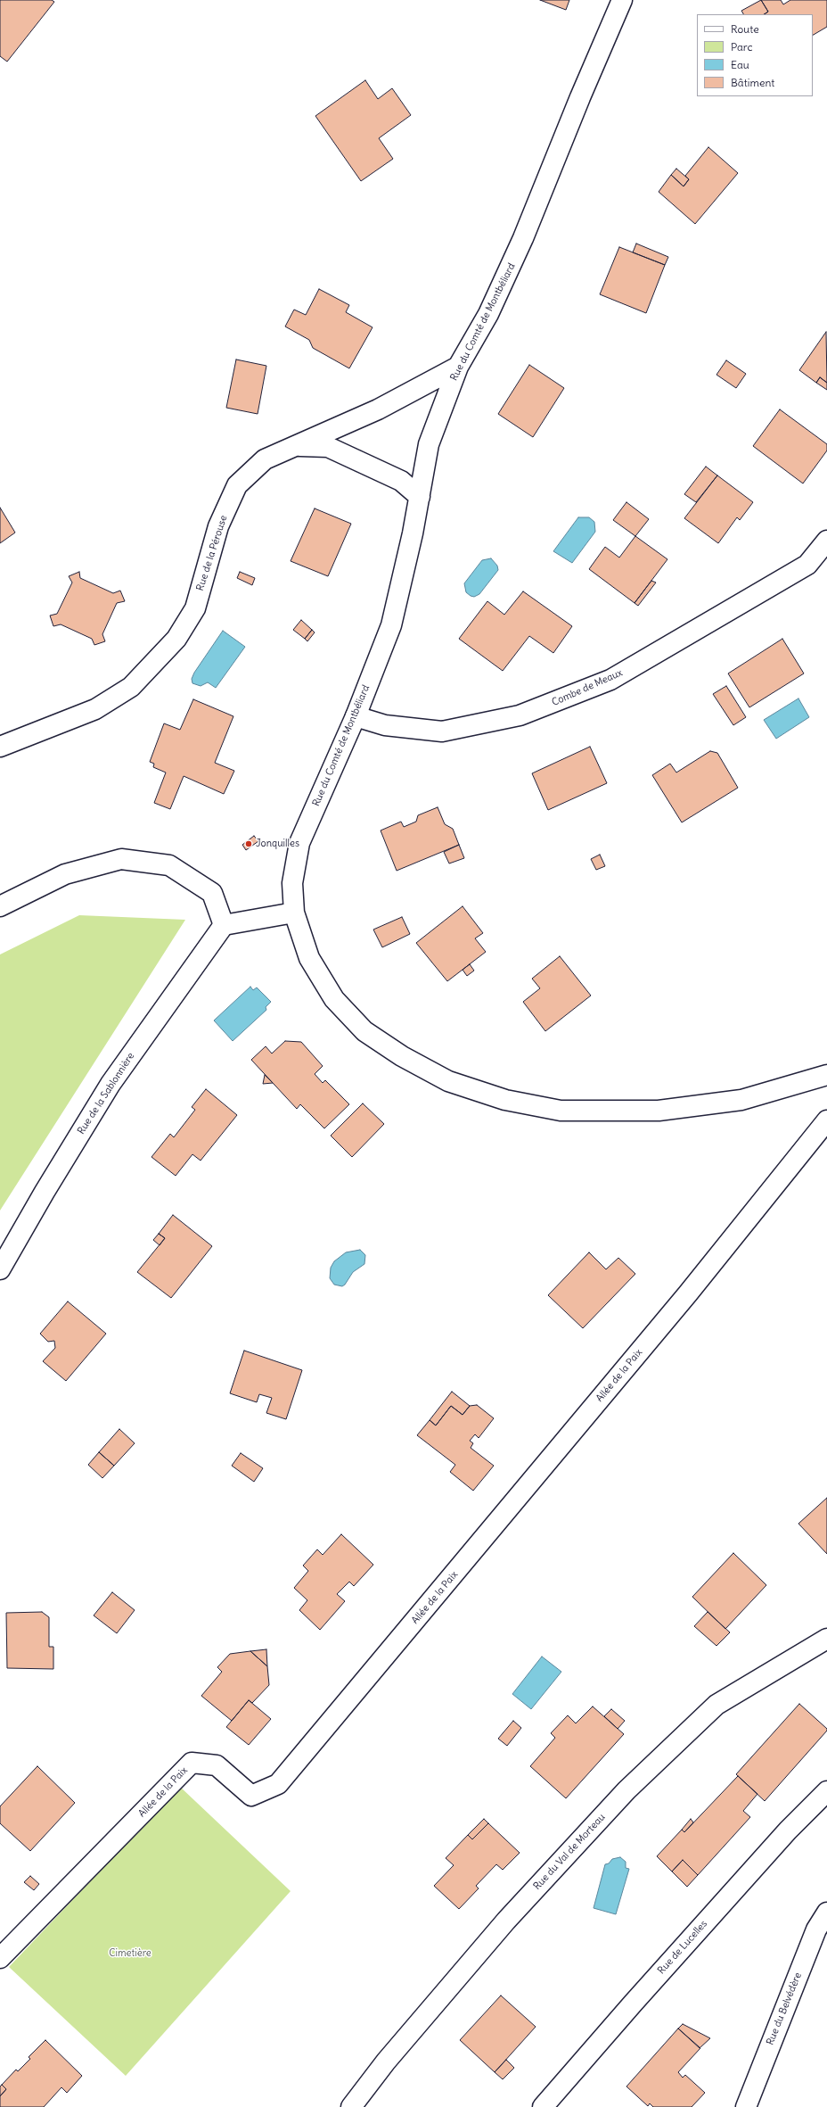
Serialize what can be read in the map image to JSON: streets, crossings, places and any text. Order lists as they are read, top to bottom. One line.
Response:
{"streets":{"street":["Rue du Comté de Montbéliard","Rue de la Pérouse","Combe de Meaux","Rue de la Sablonnière","Allée de la Paix","Rue du Val de Morteau","Rue de Lucelles","Rue du Belvédère"]},"crossings":[["Rue du Comté de Montbéliard","Rue de la Pérouse"],["Rue du Comté de Montbéliard","Combe de Meaux"]],"parks":["Cimetière"],"places":["Jonquilles"],"legend":["Route","Parc","Eau","Bâtiment"]}
